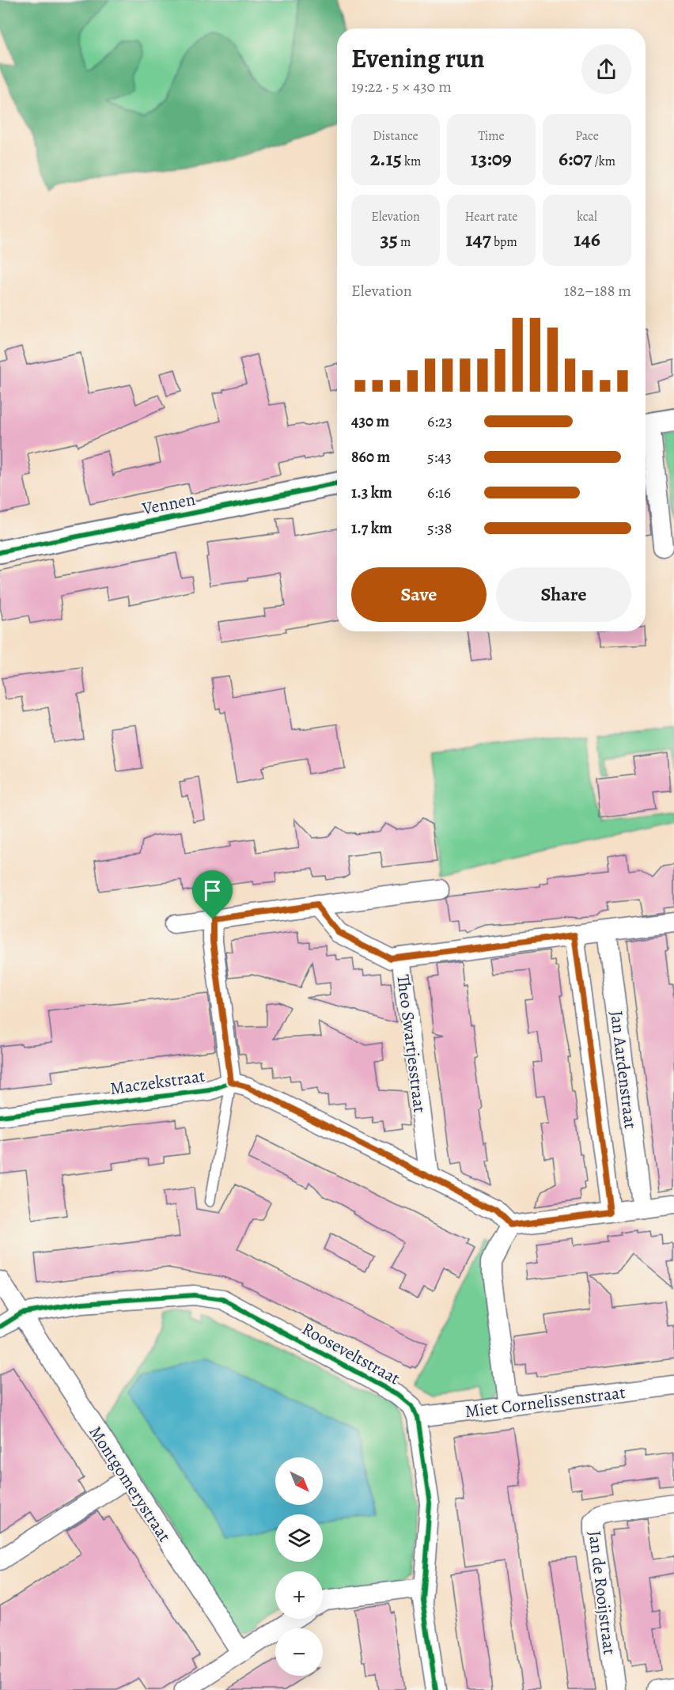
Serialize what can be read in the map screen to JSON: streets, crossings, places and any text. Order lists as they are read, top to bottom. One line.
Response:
{"streets":{"street":["Vennen","Theo Swartjesstraat","Jan Aardenstraat","Maczekstraat","Rooseveltstraat","Miet Cornelissenstraat","Montgomerystraat","Jan de Rooijstraat"]},"crossings":[["Theo Swartjesstraat","Jan Aardenstraat"],["Theo Swartjesstraat","Maczekstraat"],["Rooseveltstraat","Miet Cornelissenstraat"],["Rooseveltstraat","Montgomerystraat"]],"north":"bottom right","page":{"heading":["Evening run","19:22 · 5 × 430 m"],"stats":[["Distance","2.15 km"],["Time","13:09"],["Pace","6:07 /km"],["Elevation","35 m"],["Heart rate","147 bpm"],["kcal","146"]],"chart":["Elevation","182–188 m"],"list":[{"name":"430 m","note":"6:23"},{"name":"860 m","note":"5:43"},{"name":"1.3 km","note":"6:16"},{"name":"1.7 km","note":"5:38"}],"buttons":["Save","Share"],"map_buttons":["+","−"]}}
